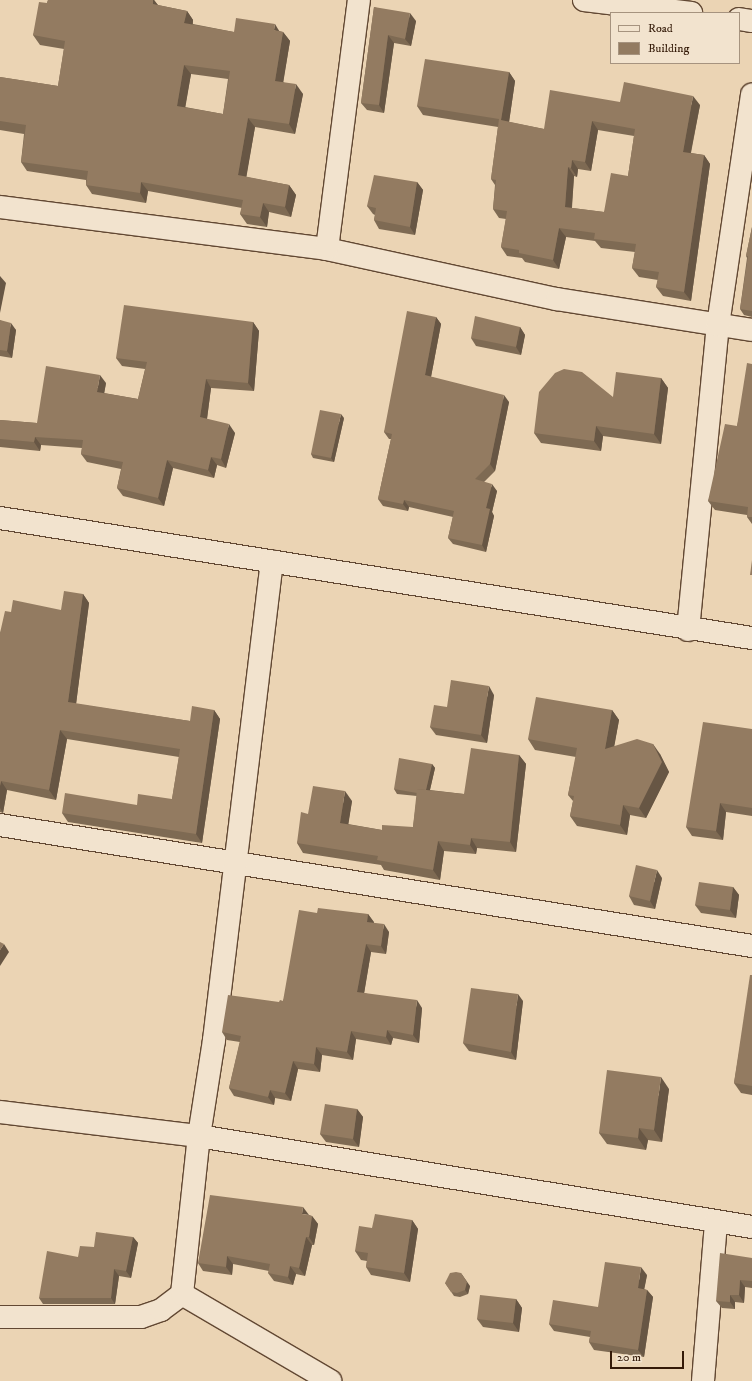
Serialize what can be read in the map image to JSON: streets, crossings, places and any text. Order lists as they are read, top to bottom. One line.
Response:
{"legend":["Road","Building"],"scale_bar":"20 m"}
